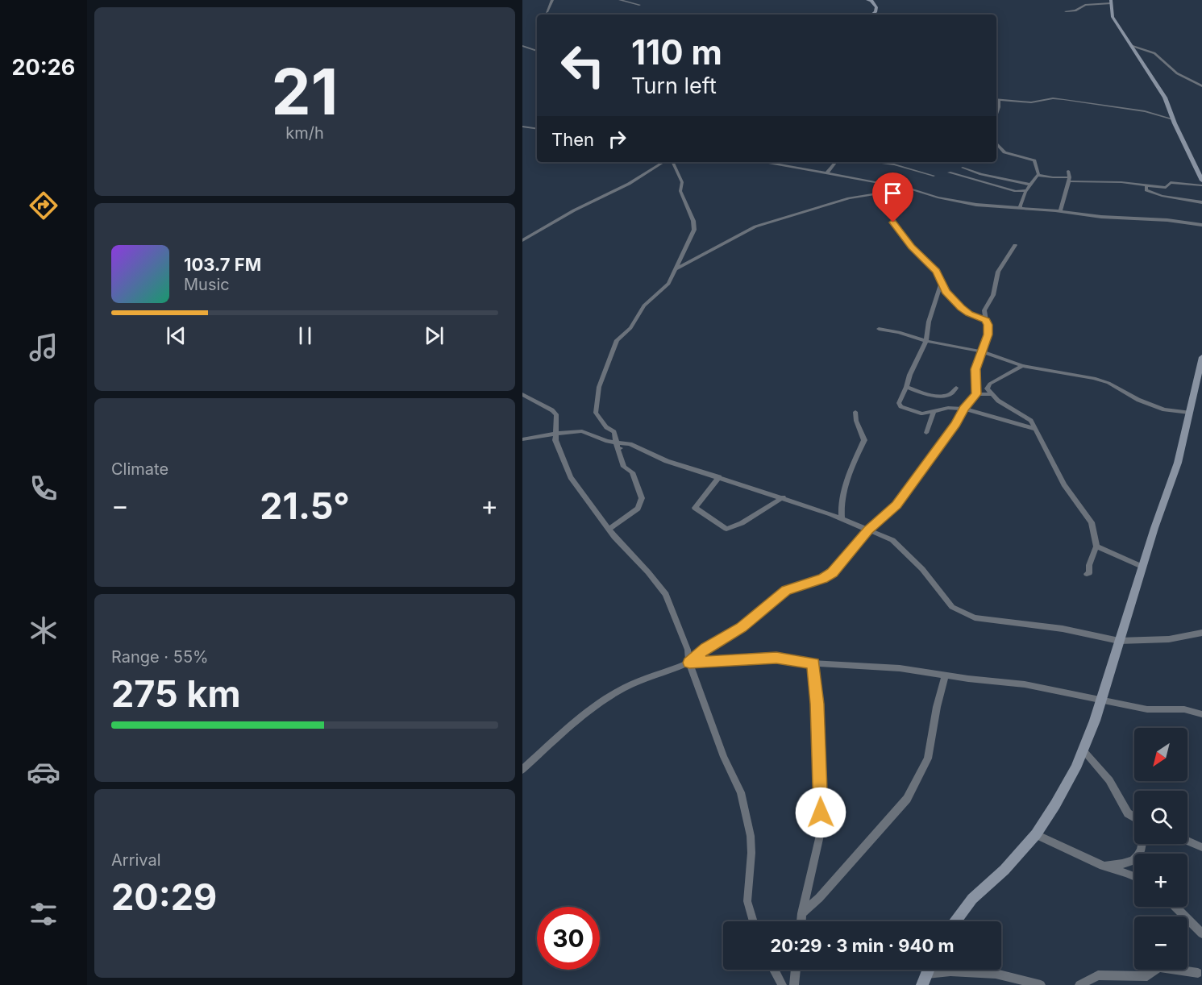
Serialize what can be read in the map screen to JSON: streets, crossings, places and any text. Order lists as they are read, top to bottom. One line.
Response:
{"north":"bottom left","page":{"tabs":"20:26","tile":[["21","km/h"],"Climate",["Range · 55%","275 km"],["Arrival","20:29"]],"turn":["110 m","Turn left"],"then":"Then","song":["103.7 FM","Music"],"heat":["−","21.5°","+"],"map_buttons":["+","−"],"limit":"30","trip":"20:29 · 3 min · 940 m"}}
